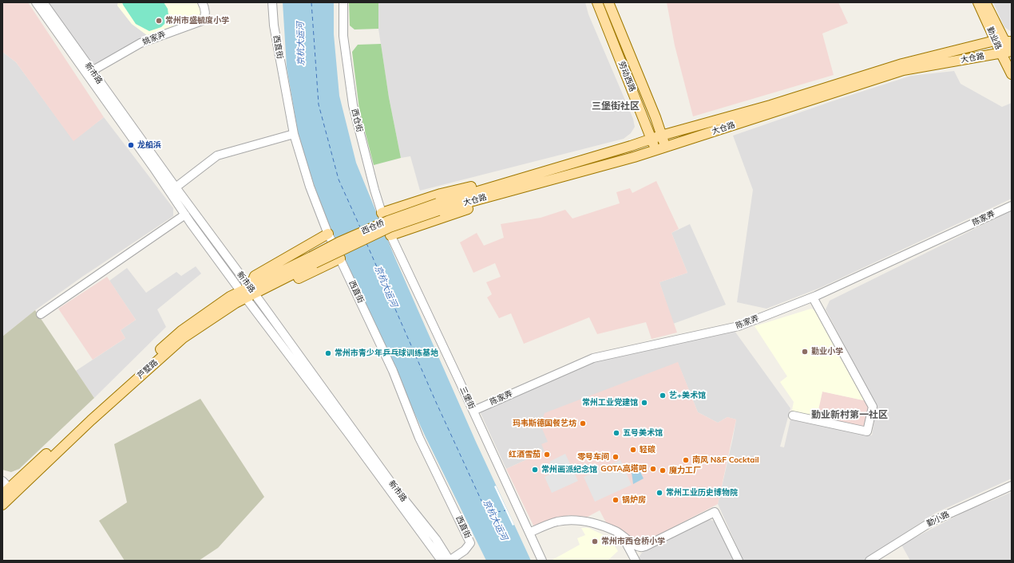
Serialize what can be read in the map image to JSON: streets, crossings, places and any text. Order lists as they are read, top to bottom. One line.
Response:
{"streets":{"main road":["勤业路","大仓路","劳动西路","西仓桥","芦墅路"],"street":["姚家弄","西直街","新市路","西仓街","陈家弄","三堡街","勤小路"]},"crossings":[["姚家弄","新市路"],["勤业路","大仓路"],["西直街","新市路"],["大仓路","劳动西路"],["大仓路","西仓桥"],["新市路","芦墅路"],["西仓街","三堡街"],["陈家弄","三堡街"],["西仓桥","芦墅路"]],"districts":["三堡街社区","勤业新村第一社区"],"water":["京杭大运河"],"places":["常州市盛毓度小学","龙船浜","勤业小学","常州市青少年乒乓球训练基地","艺+美术馆","常州工业党建馆","玛韦斯德国餐艺坊","五号美术馆","轻碳","红酒雪茄","零号车间","南风 N&F Cocktail","GOTA高塔吧","常州画派纪念馆","魔力工厂","常州工业历史博物院","锅炉房","常州市西仓桥小学"]}
